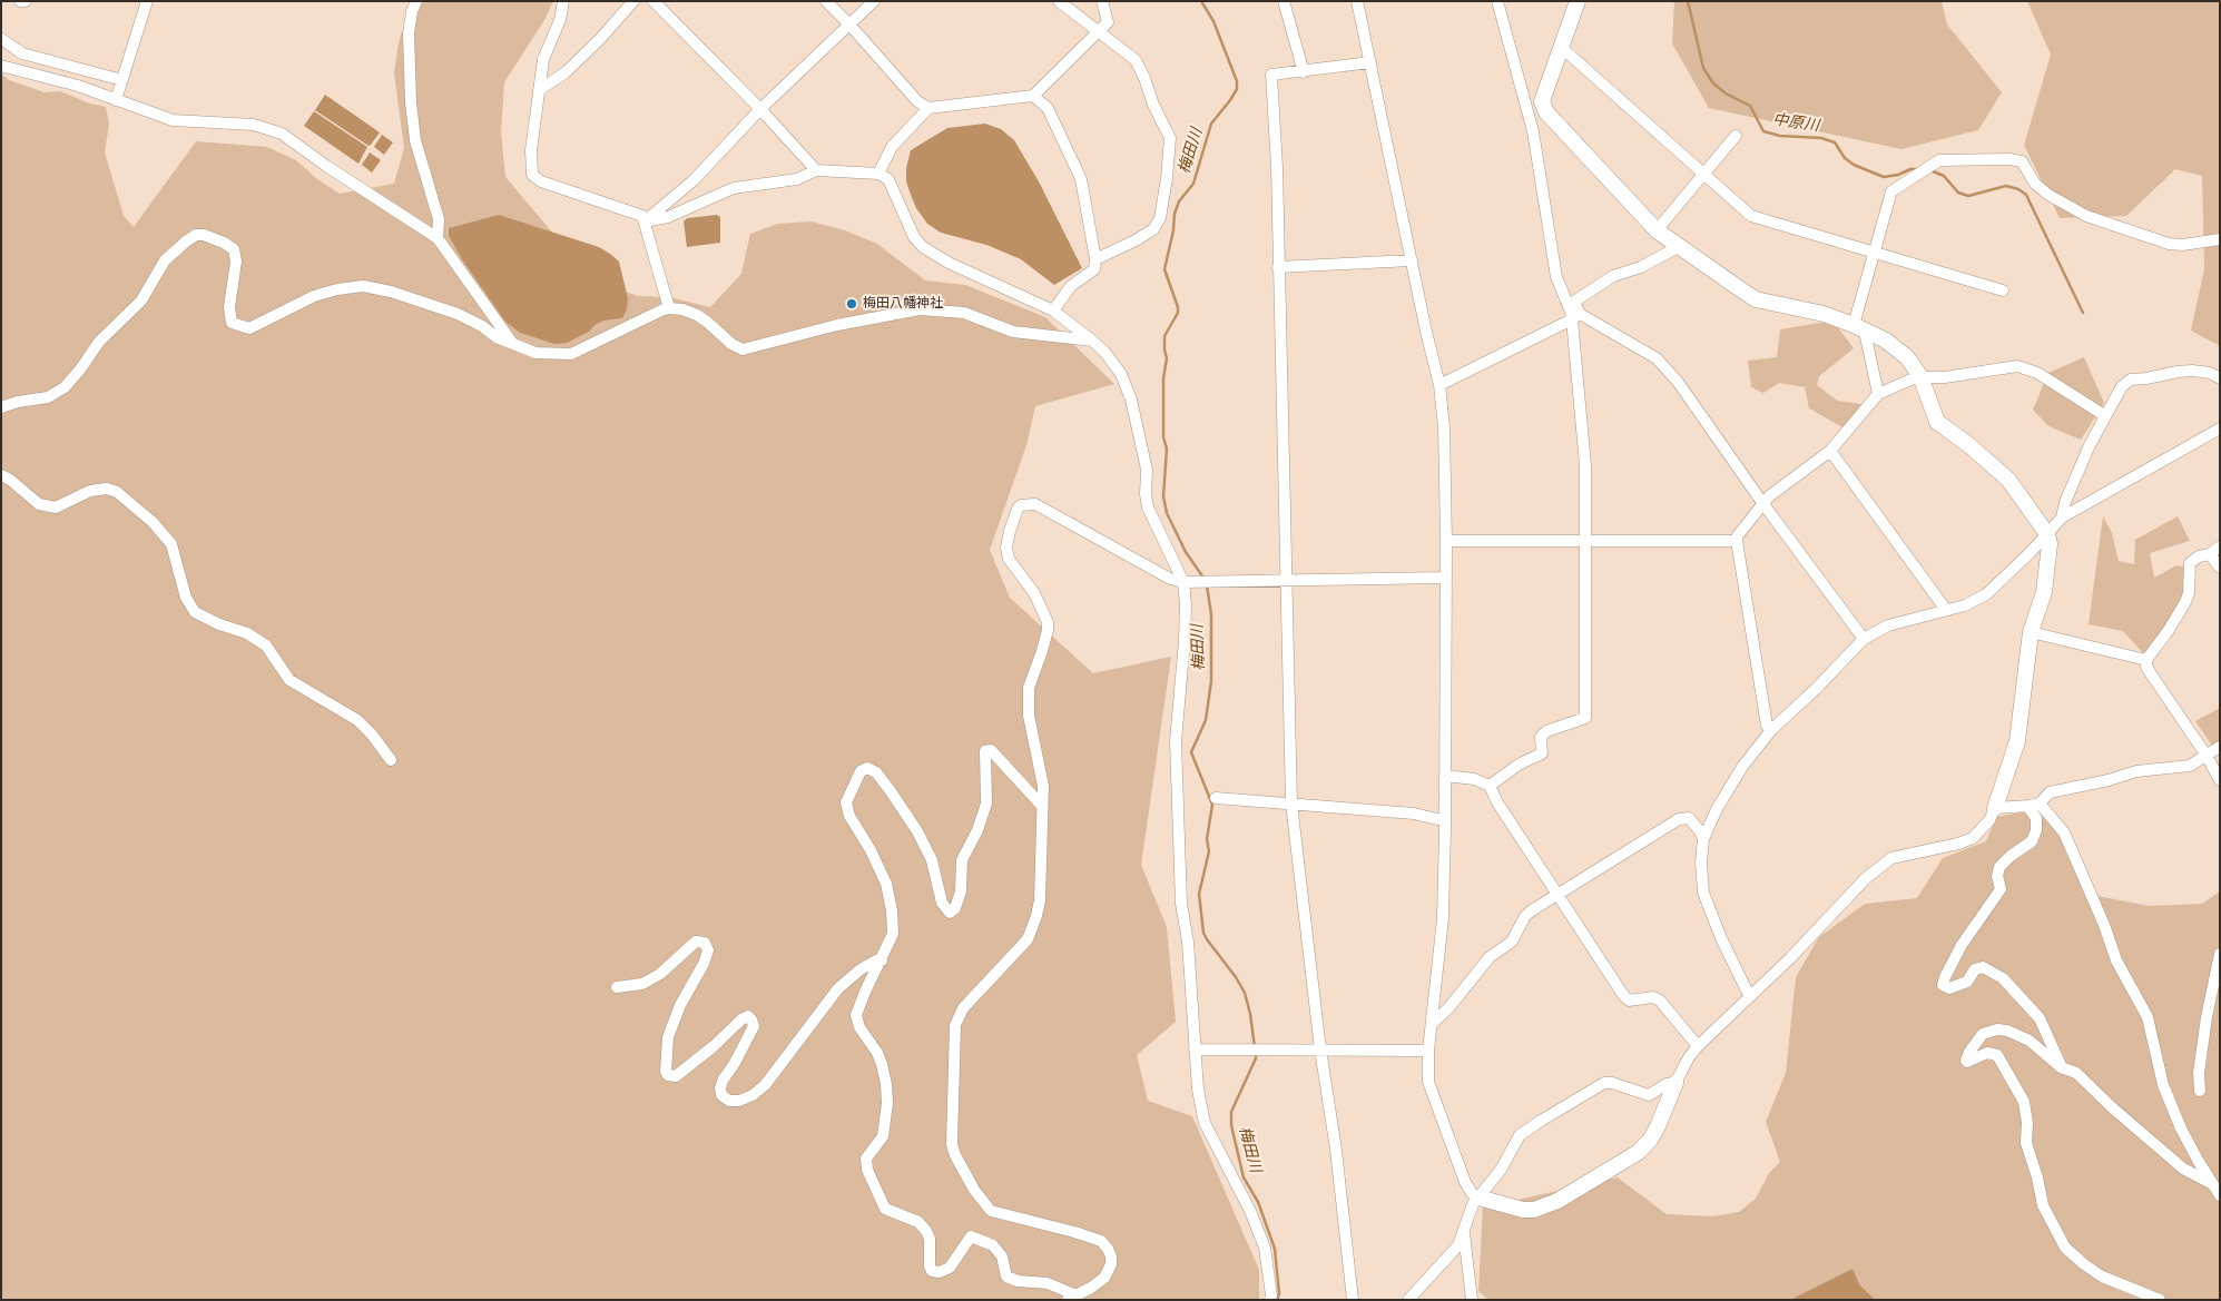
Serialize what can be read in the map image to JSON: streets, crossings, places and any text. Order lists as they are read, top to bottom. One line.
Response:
{"water":["中原川","梅田川"],"places":["梅田八幡神社"]}
